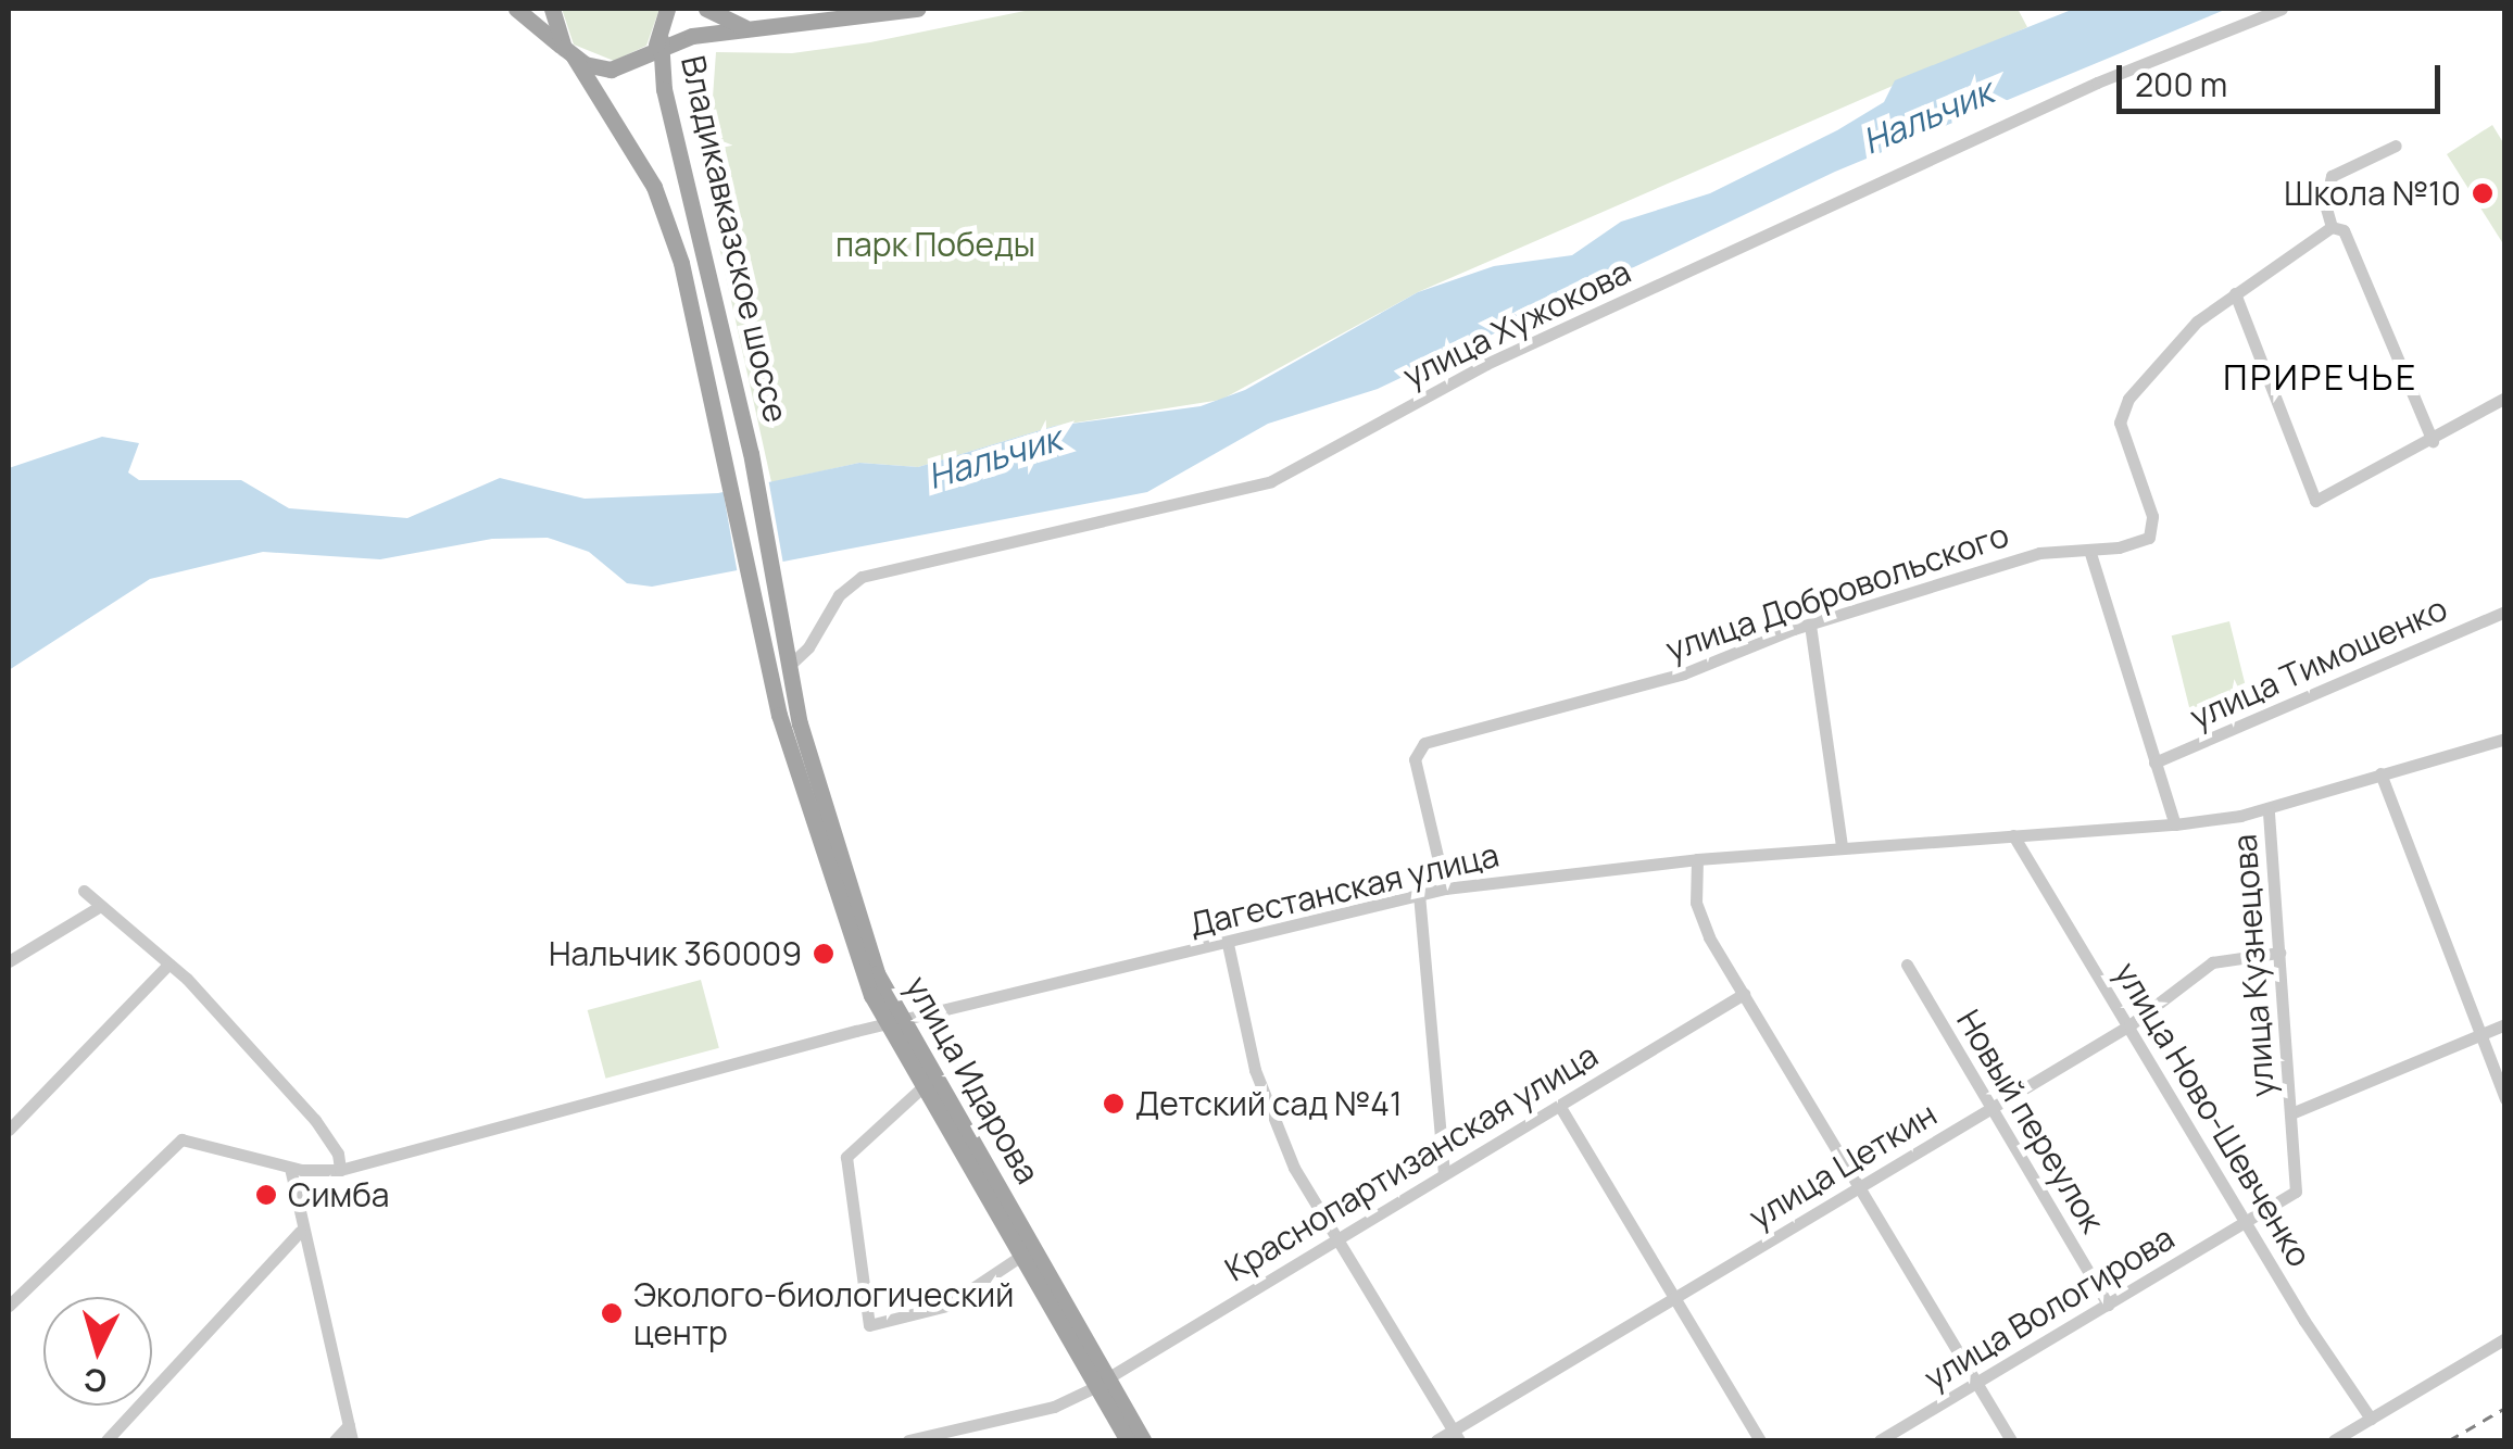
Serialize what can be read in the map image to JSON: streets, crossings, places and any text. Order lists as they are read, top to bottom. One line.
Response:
{"streets":{"main road":["Владикавказское шоссе","улица Идарова"],"street":["улица Хужокова","улица Добровольского","улица Тимошенко","Дагестанская улица","улица Кузнецова","улица Ново-Шевченко","Новый переулок","Краснопартизанская улица","улица Цеткин","улица Вологирова"]},"crossings":[["Владикавказское шоссе","улица Идарова"],["улица Хужокова","улица Идарова"],["улица Добровольского","Дагестанская улица"],["Дагестанская улица","улица Кузнецова"],["Дагестанская улица","улица Идарова"],["Дагестанская улица","улица Ново-Шевченко"],["улица Кузнецова","улица Ново-Шевченко"],["улица Кузнецова","улица Цеткин"],["улица Кузнецова","улица Вологирова"],["улица Идарова","Краснопартизанская улица"],["улица Ново-Шевченко","улица Цеткин"],["улица Ново-Шевченко","улица Вологирова"],["Новый переулок","улица Цеткин"],["Новый переулок","улица Вологирова"]],"districts":["ПРИРЕЧЬЕ"],"water":["Нальчик"],"parks":["парк Победы"],"places":["Школа №10","Нальчик 360009","Детский сад №41","Симба","Эколого-биологический центр"],"scale_bar":"200 m","north":"bottom"}
